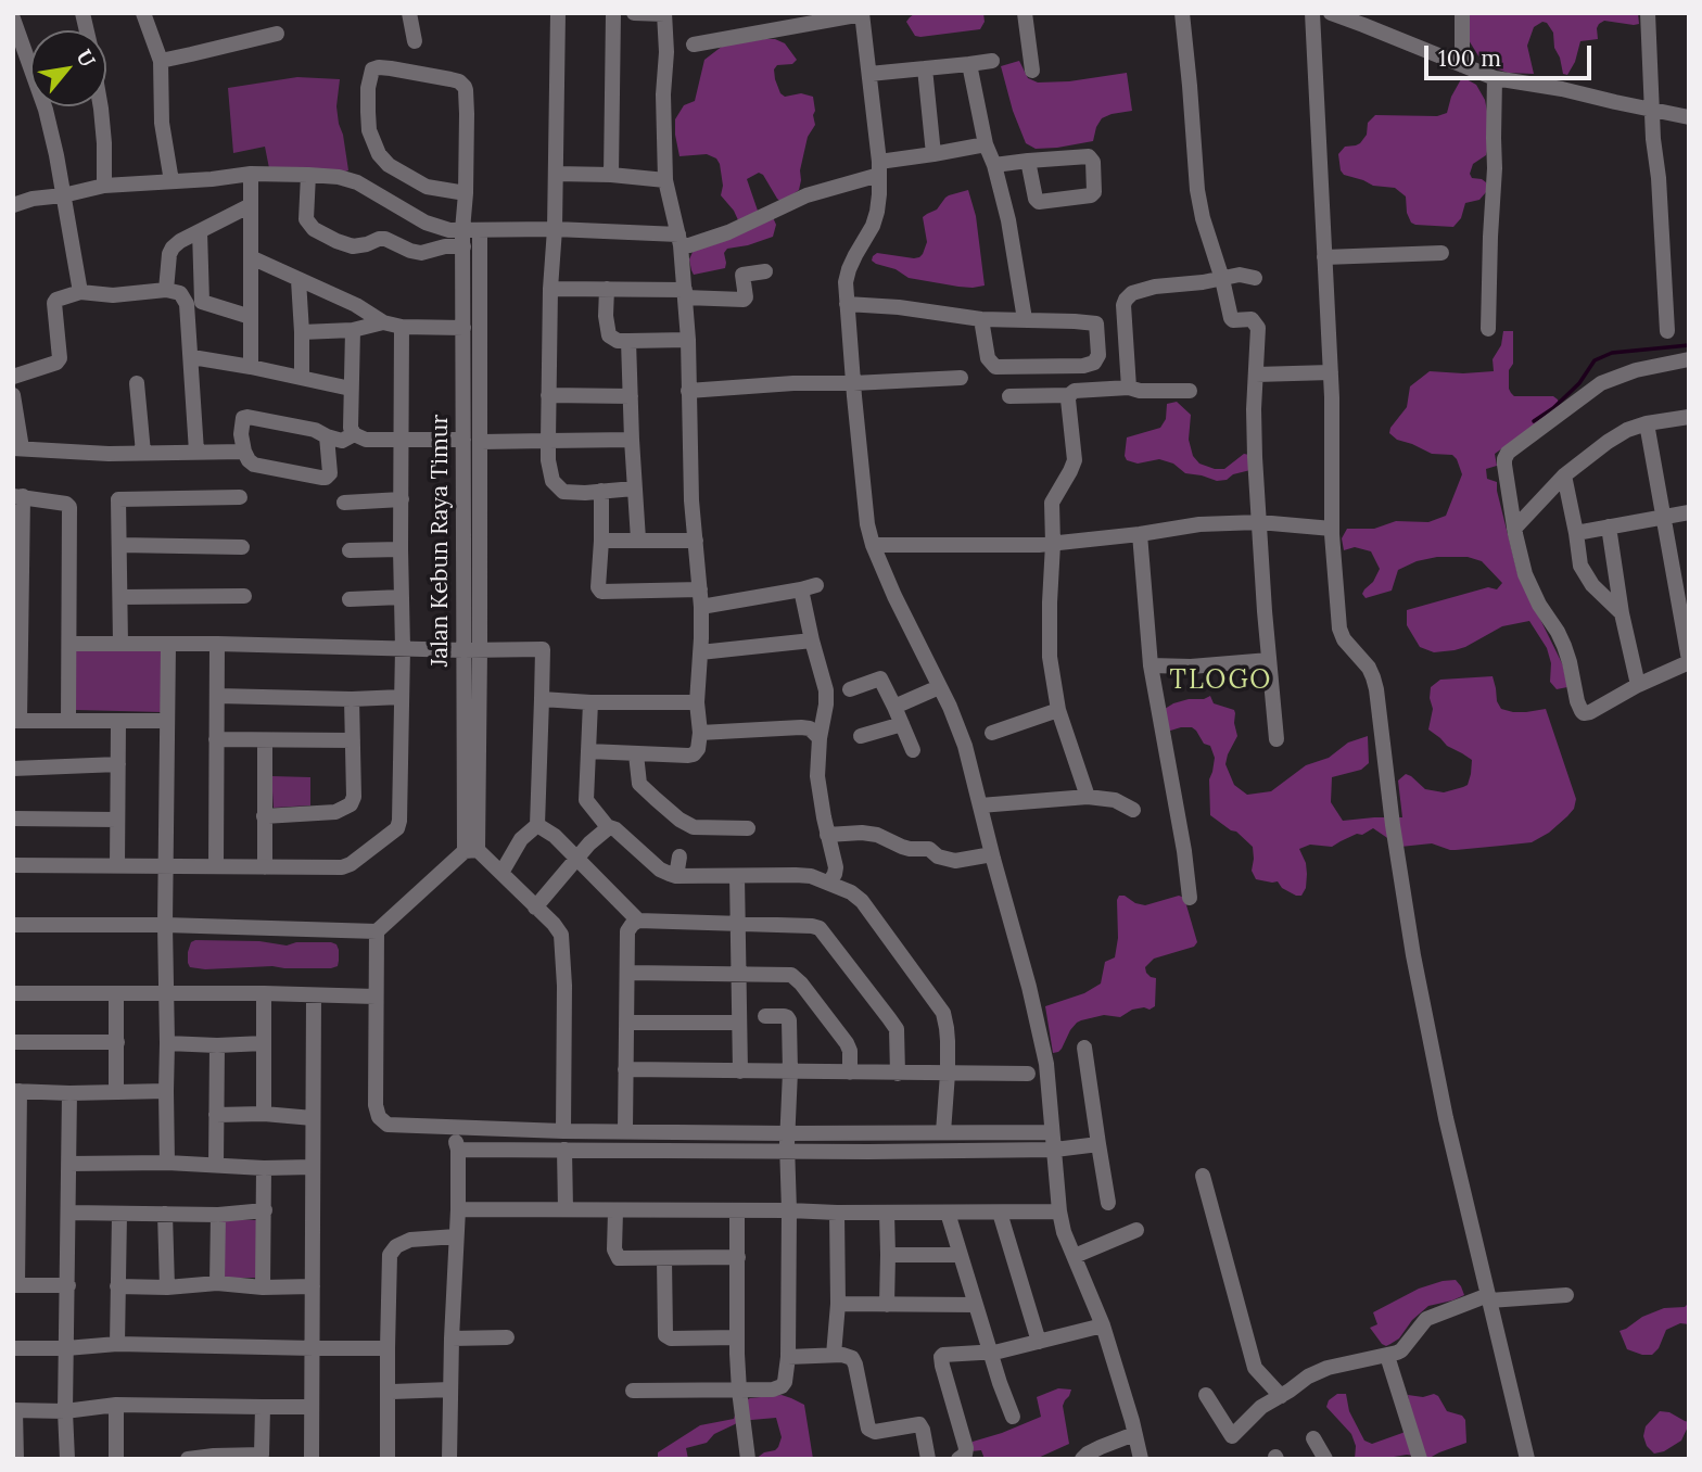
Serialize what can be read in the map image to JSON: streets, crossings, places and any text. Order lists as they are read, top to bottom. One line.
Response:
{"streets":{"street":["Jalan Kebun Raya Timur"]},"districts":["TLOGO"],"scale_bar":"100 m","north":"top right"}
